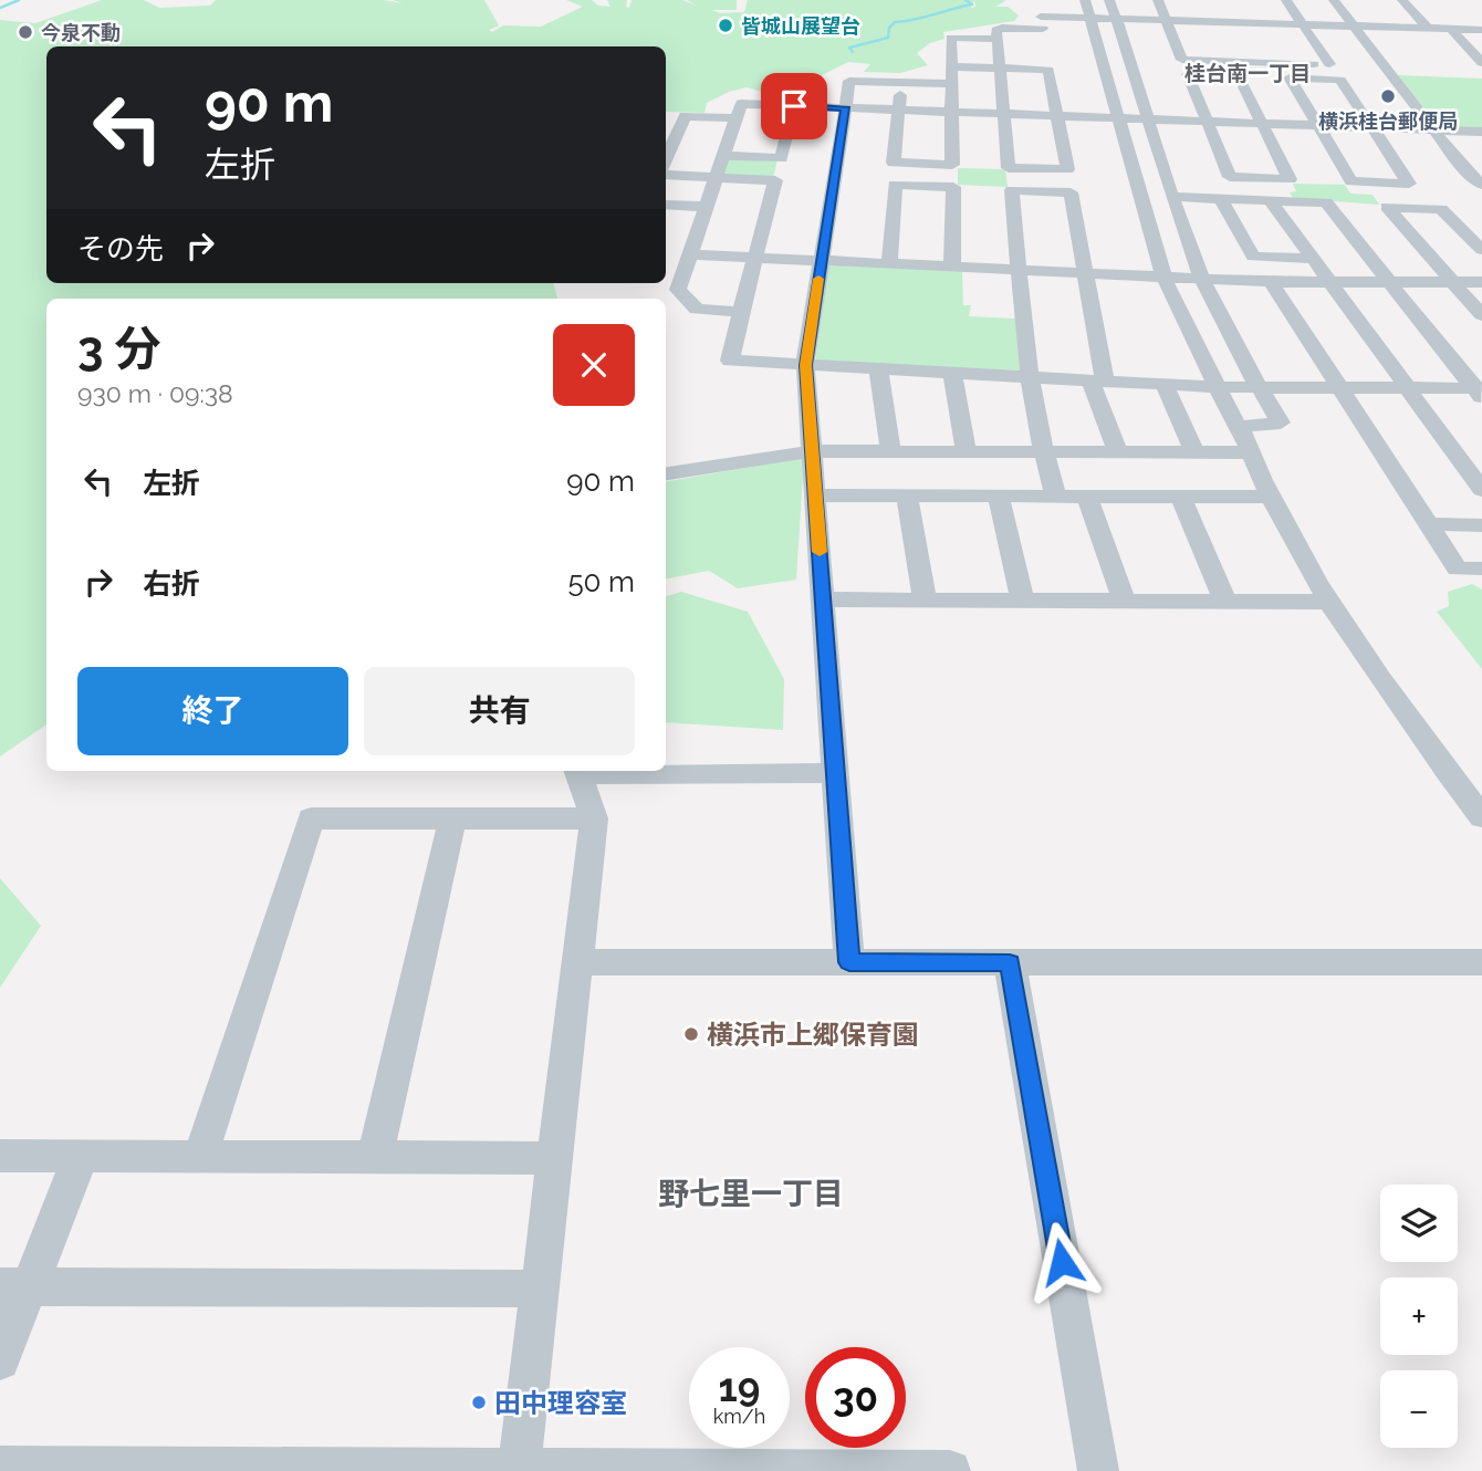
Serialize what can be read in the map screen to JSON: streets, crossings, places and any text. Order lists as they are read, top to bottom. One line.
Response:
{"districts":["桂台南一丁目","野七里一丁目"],"places":["皆城山展望台","今泉不動","横浜桂台郵便局","横浜市上郷保育園","田中理容室"],"page":{"turn":["90 m","左折"],"then":"その先","heading":["3 分","930 m · 09:38"],"list":[{"name":"左折","value":"90 m"},{"name":"右折","value":"50 m"}],"buttons":["終了","共有"],"map_buttons":["+","−"],"speed":"19 km/h","limit":"30"}}
